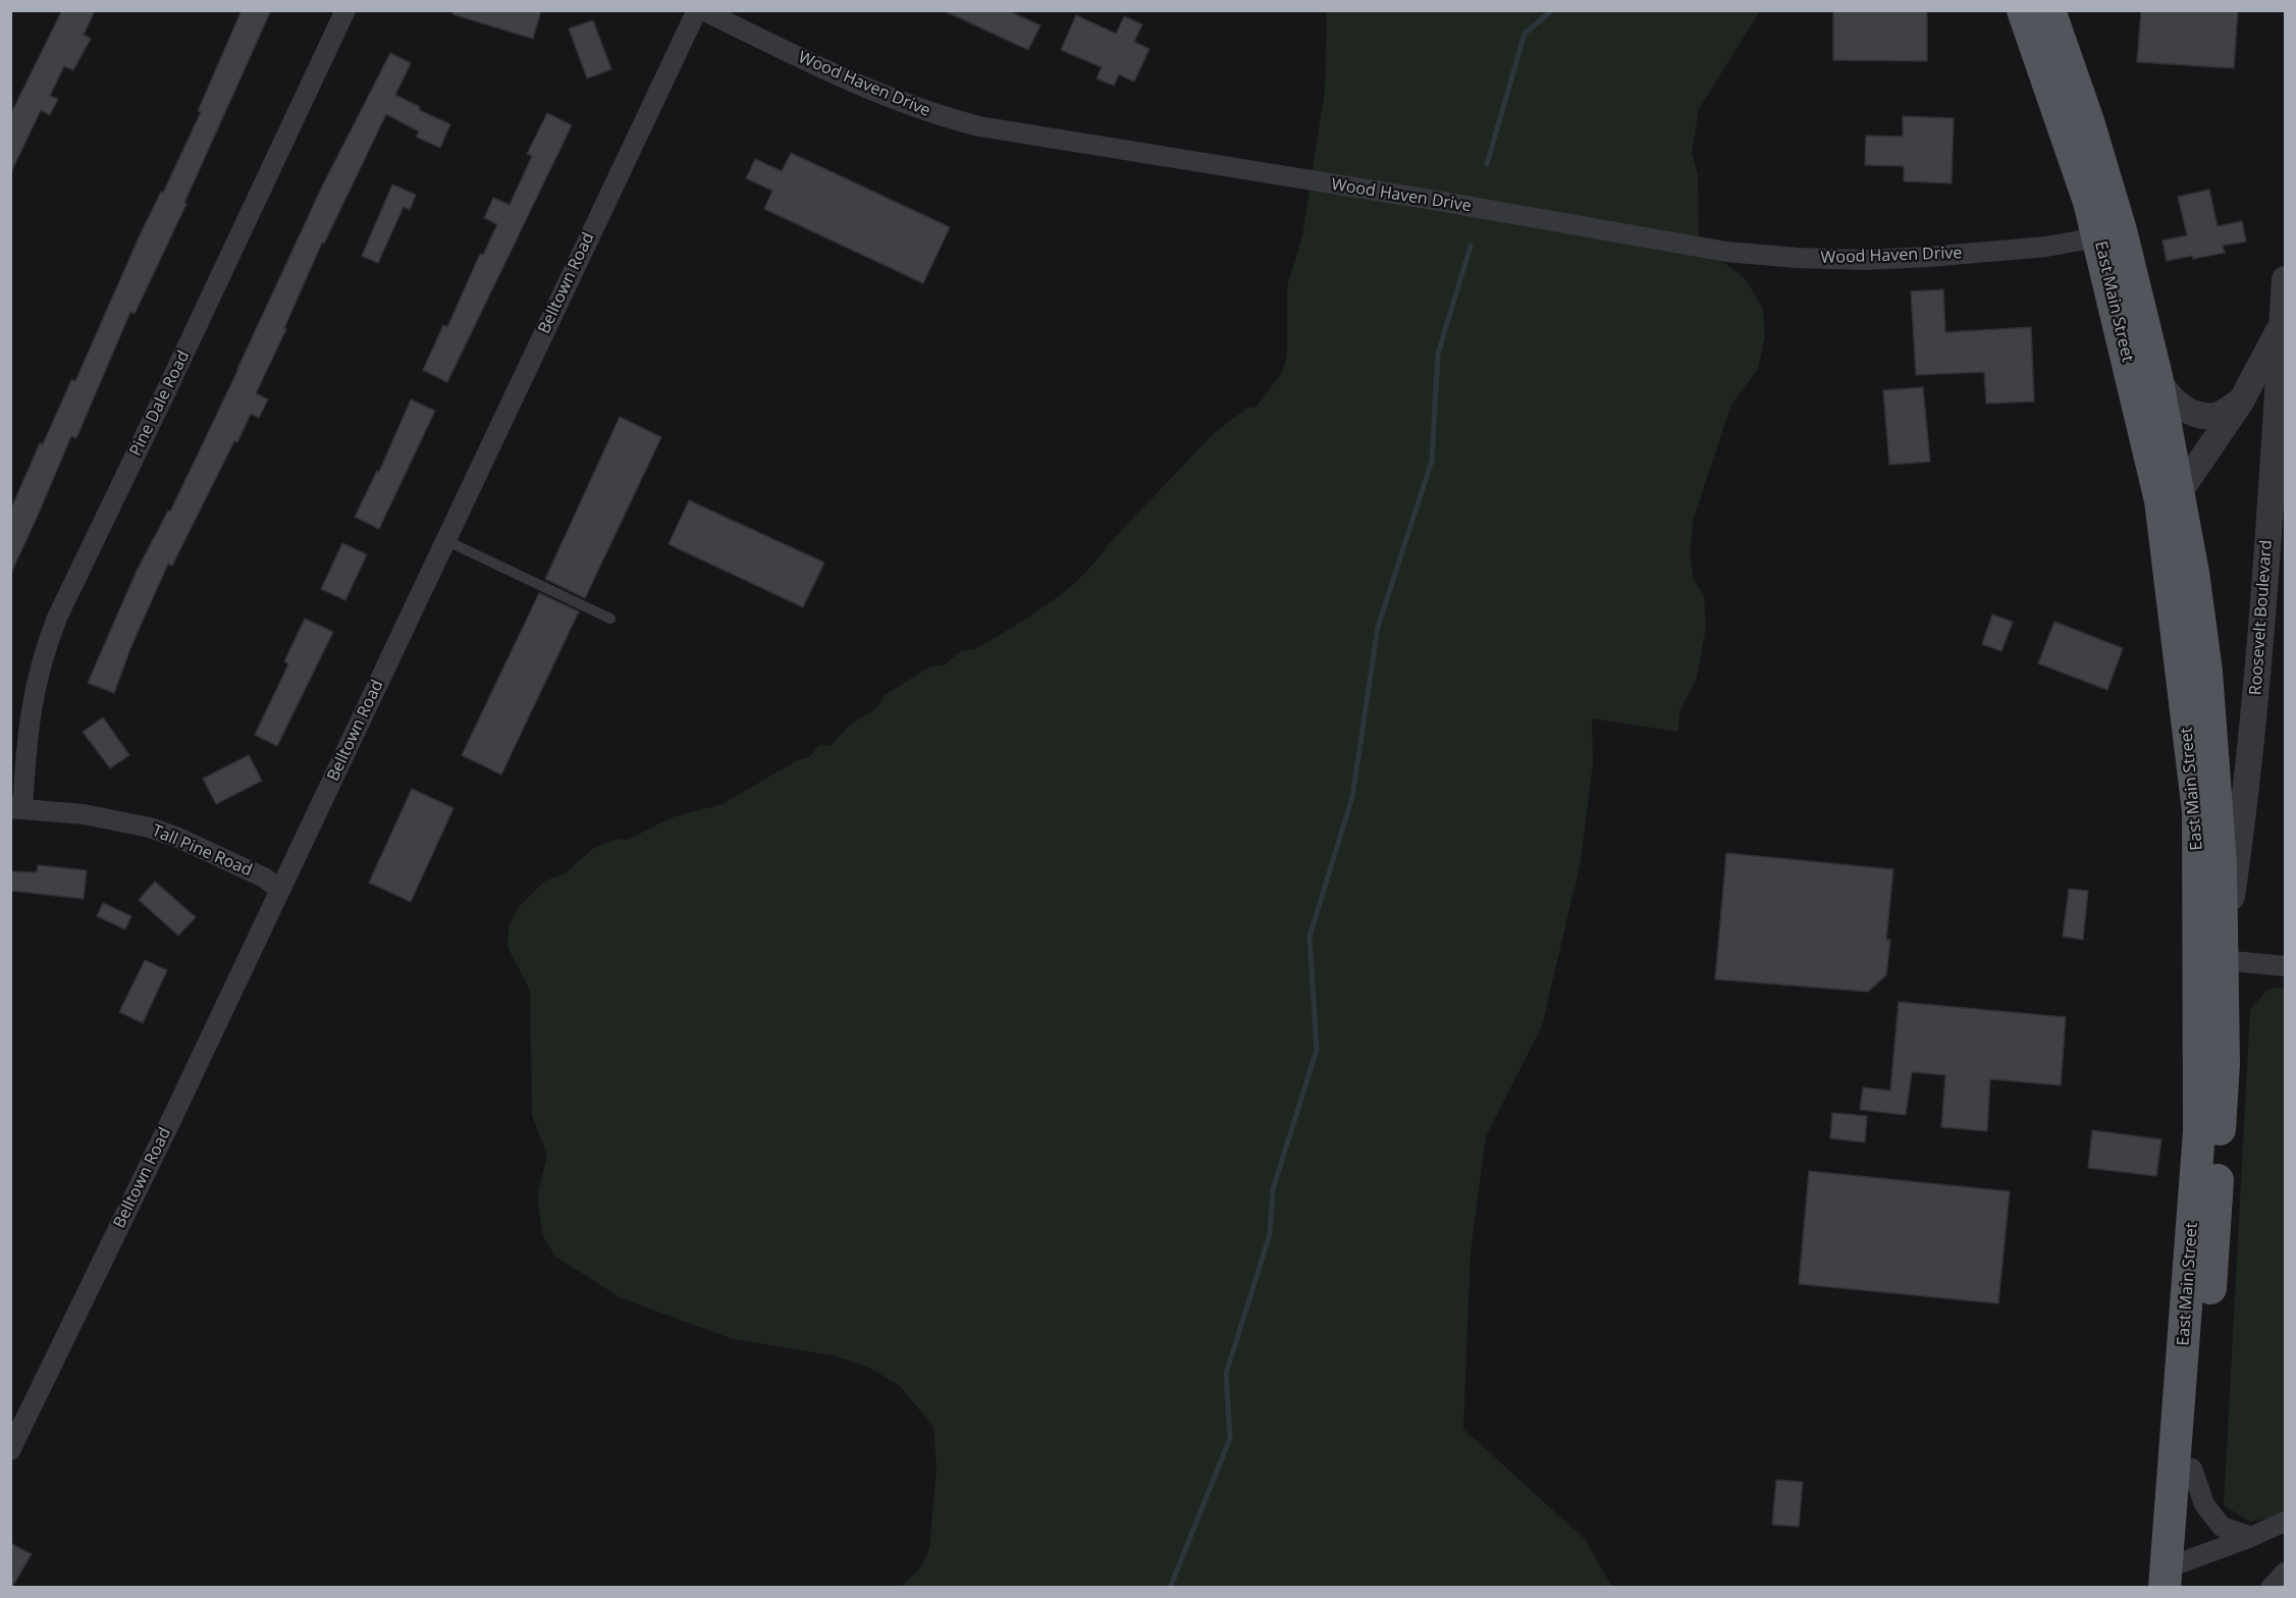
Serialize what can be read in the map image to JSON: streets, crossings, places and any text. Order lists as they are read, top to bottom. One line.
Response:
{"streets":{"main road":["East Main Street"],"street":["Wood Haven Drive","Belltown Road","Pine Dale Road","Roosevelt Boulevard","Tall Pine Road"]},"crossings":[["Wood Haven Drive","East Main Street"],["Belltown Road","Tall Pine Road"],["East Main Street","Roosevelt Boulevard"],["Pine Dale Road","Tall Pine Road"]]}
